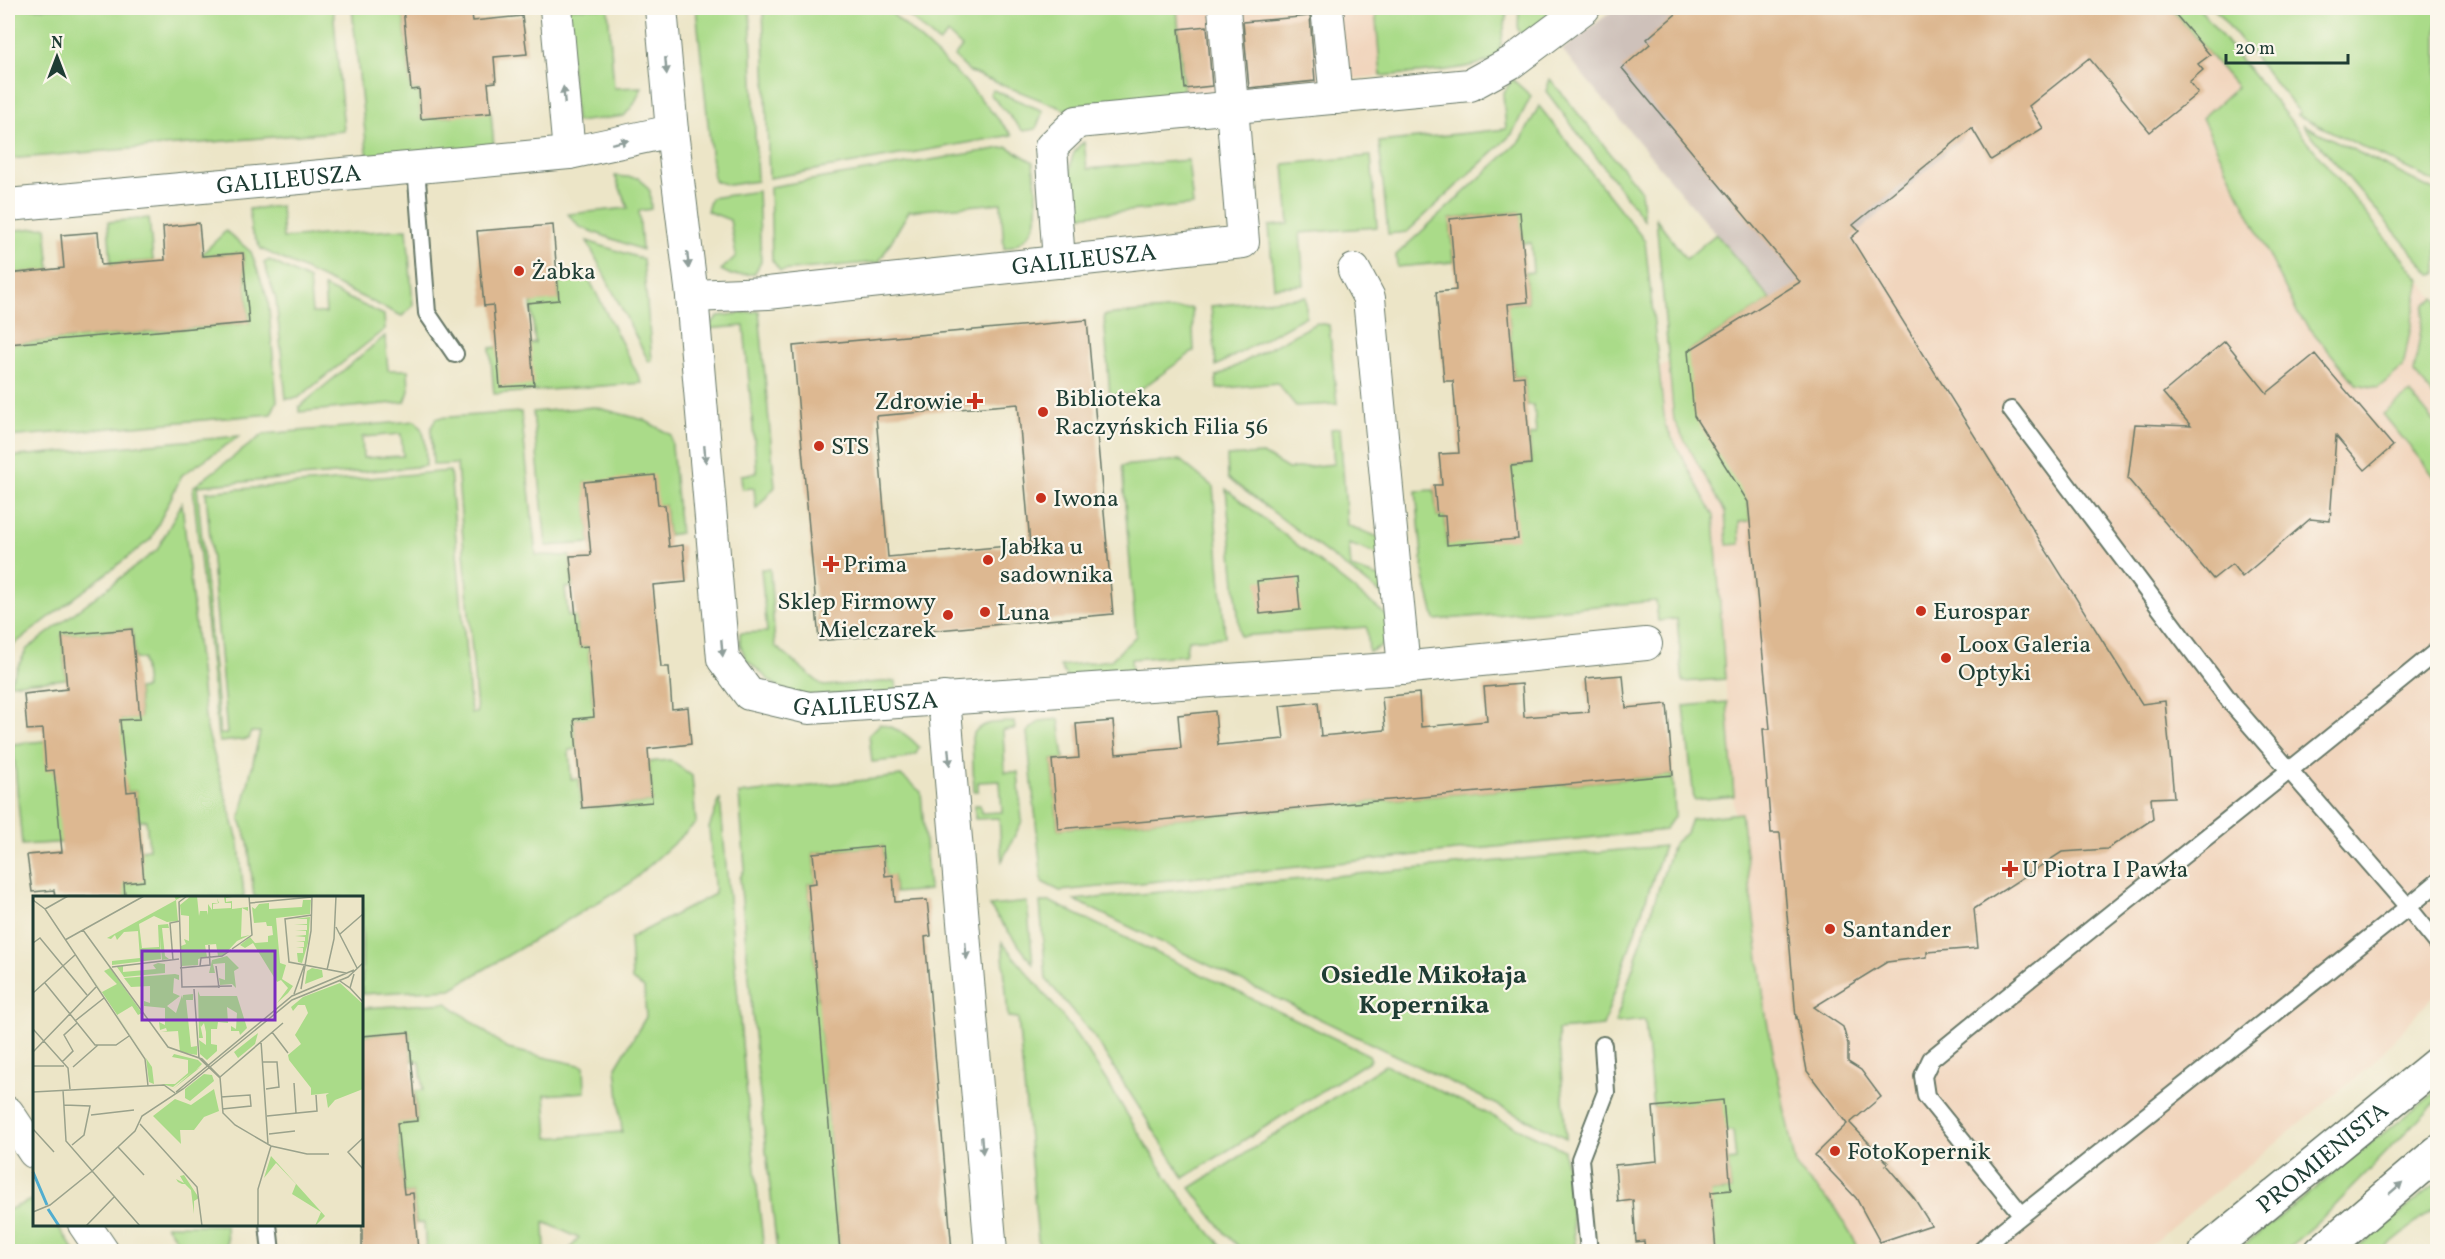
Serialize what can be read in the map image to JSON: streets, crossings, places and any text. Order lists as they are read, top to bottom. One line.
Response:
{"streets":{"street":["GALILEUSZA","PROMIENISTA"]},"one_way":["GALILEUSZA"],"districts":["Osiedle Mikołaja Kopernika"],"places":{"other":["Żabka","Biblioteka Raczyńskich Filia 56","STS","Iwona","Jabłka u sadownika","Eurospar","Luna","Sklep Firmowy Mielczarek","Loox Galeria Optyki","Santander","FotoKopernik"],"health":["Zdrowie","Prima","U Piotra I Pawła"]},"scale_bar":"20 m","north":"top"}
